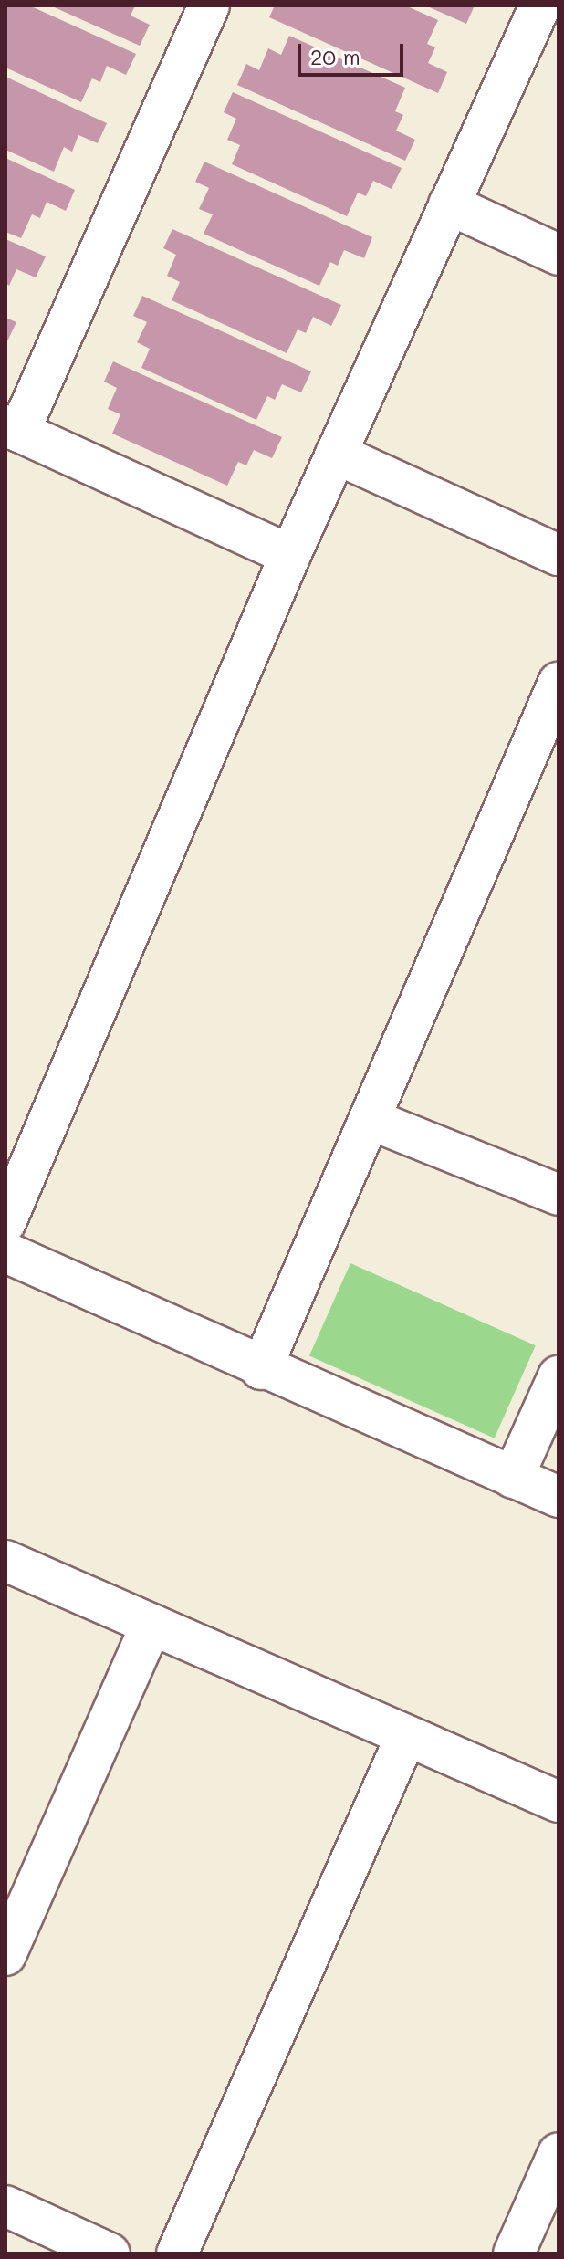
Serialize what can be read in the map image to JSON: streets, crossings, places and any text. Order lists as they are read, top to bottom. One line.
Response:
{"scale_bar":"20 m"}
